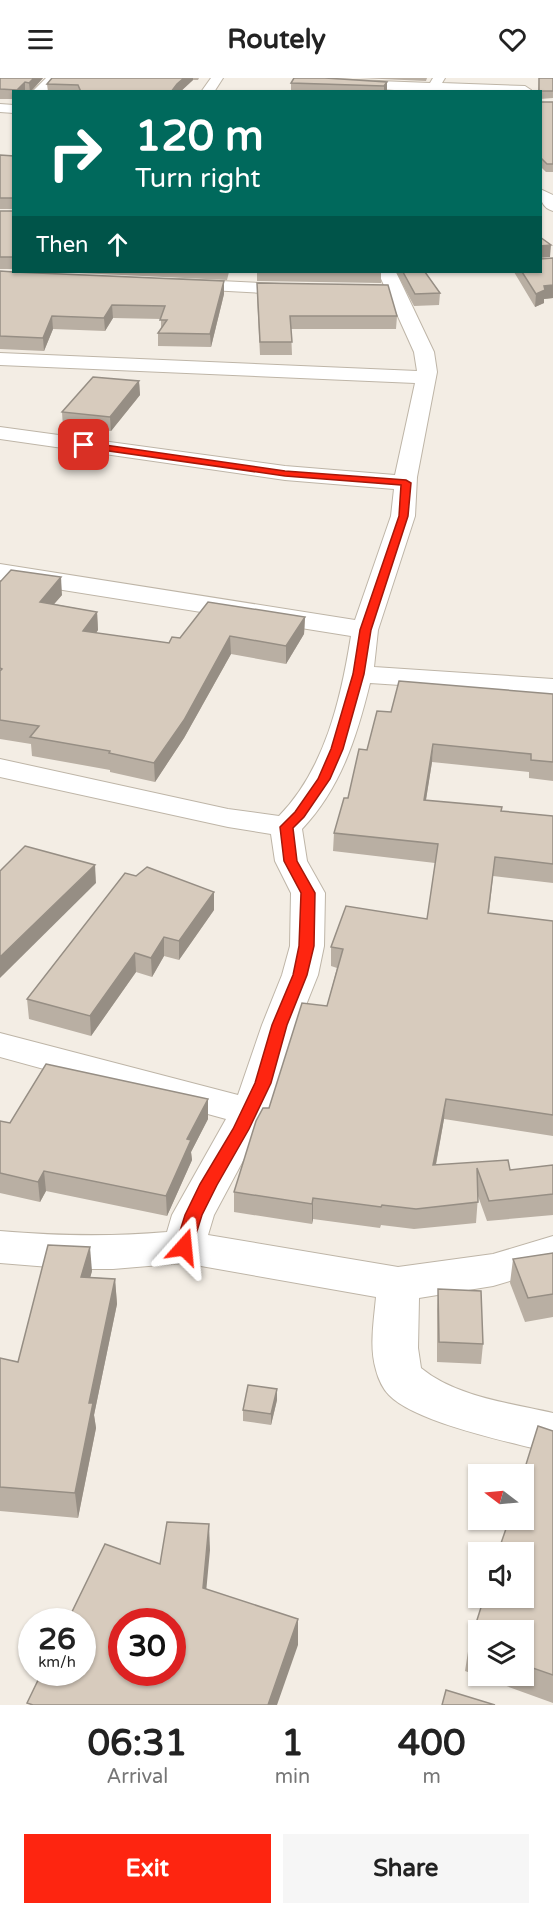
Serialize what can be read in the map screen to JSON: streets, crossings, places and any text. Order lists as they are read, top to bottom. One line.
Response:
{"north":"left","page":{"header":"Routely","turn":["120 m","Turn right"],"then":"Then","speed":"26 km/h","limit":"30","eta":["06:31","Arrival","1","min","400","m"],"buttons":["Exit","Share"]}}
